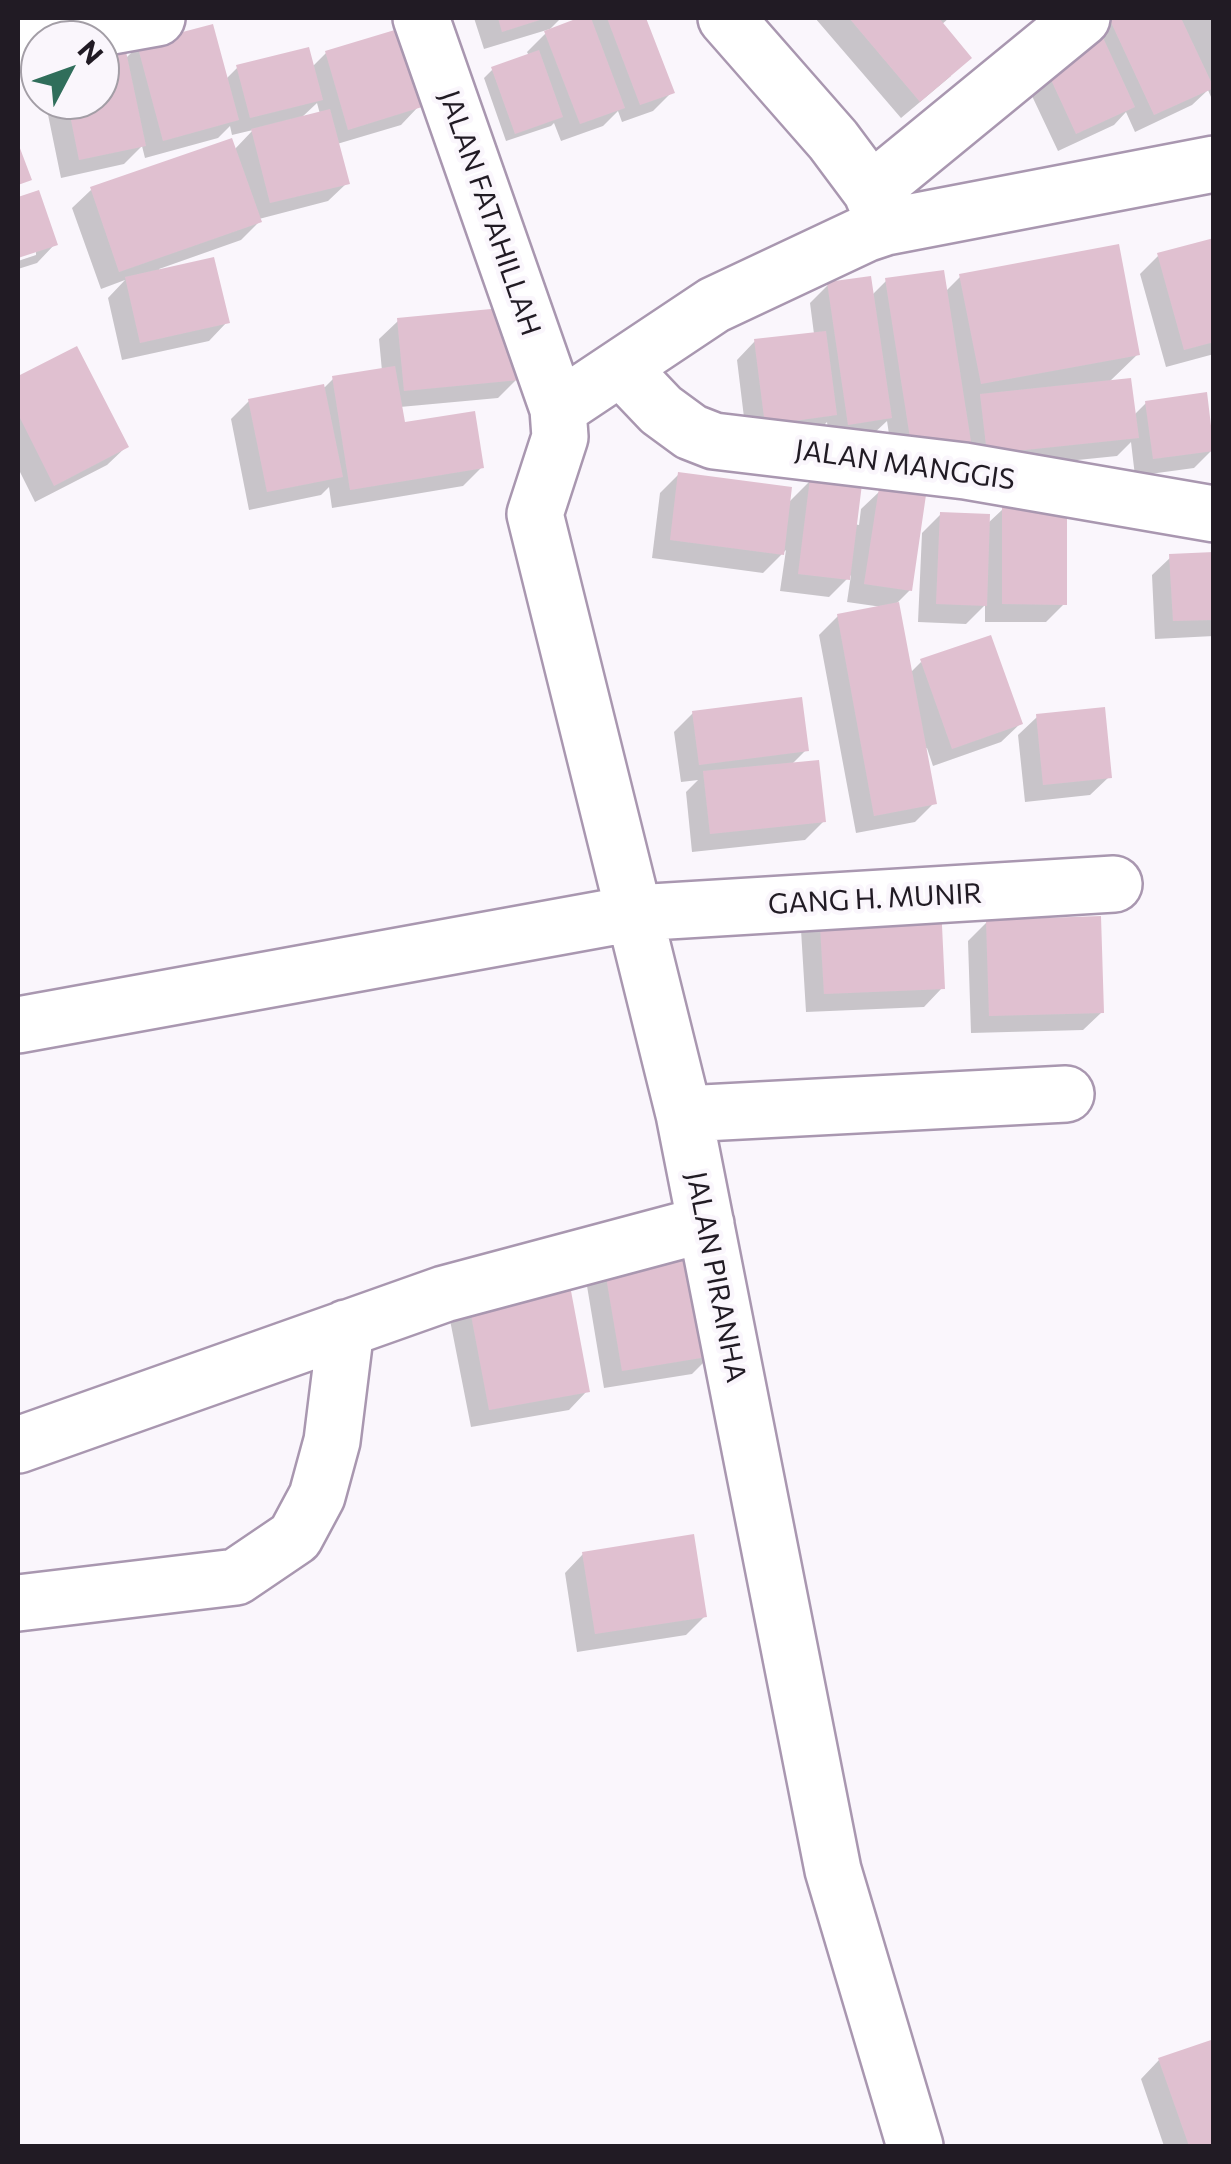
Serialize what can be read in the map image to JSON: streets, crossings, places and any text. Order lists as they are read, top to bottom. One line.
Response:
{"streets":{"street":["JALAN FATAHILLAH","JALAN MANGGIS","GANG H. MUNIR","JALAN PIRANHA"]},"crossings":[["JALAN FATAHILLAH","JALAN PIRANHA"],["GANG H. MUNIR","JALAN PIRANHA"]],"north":"top right"}
